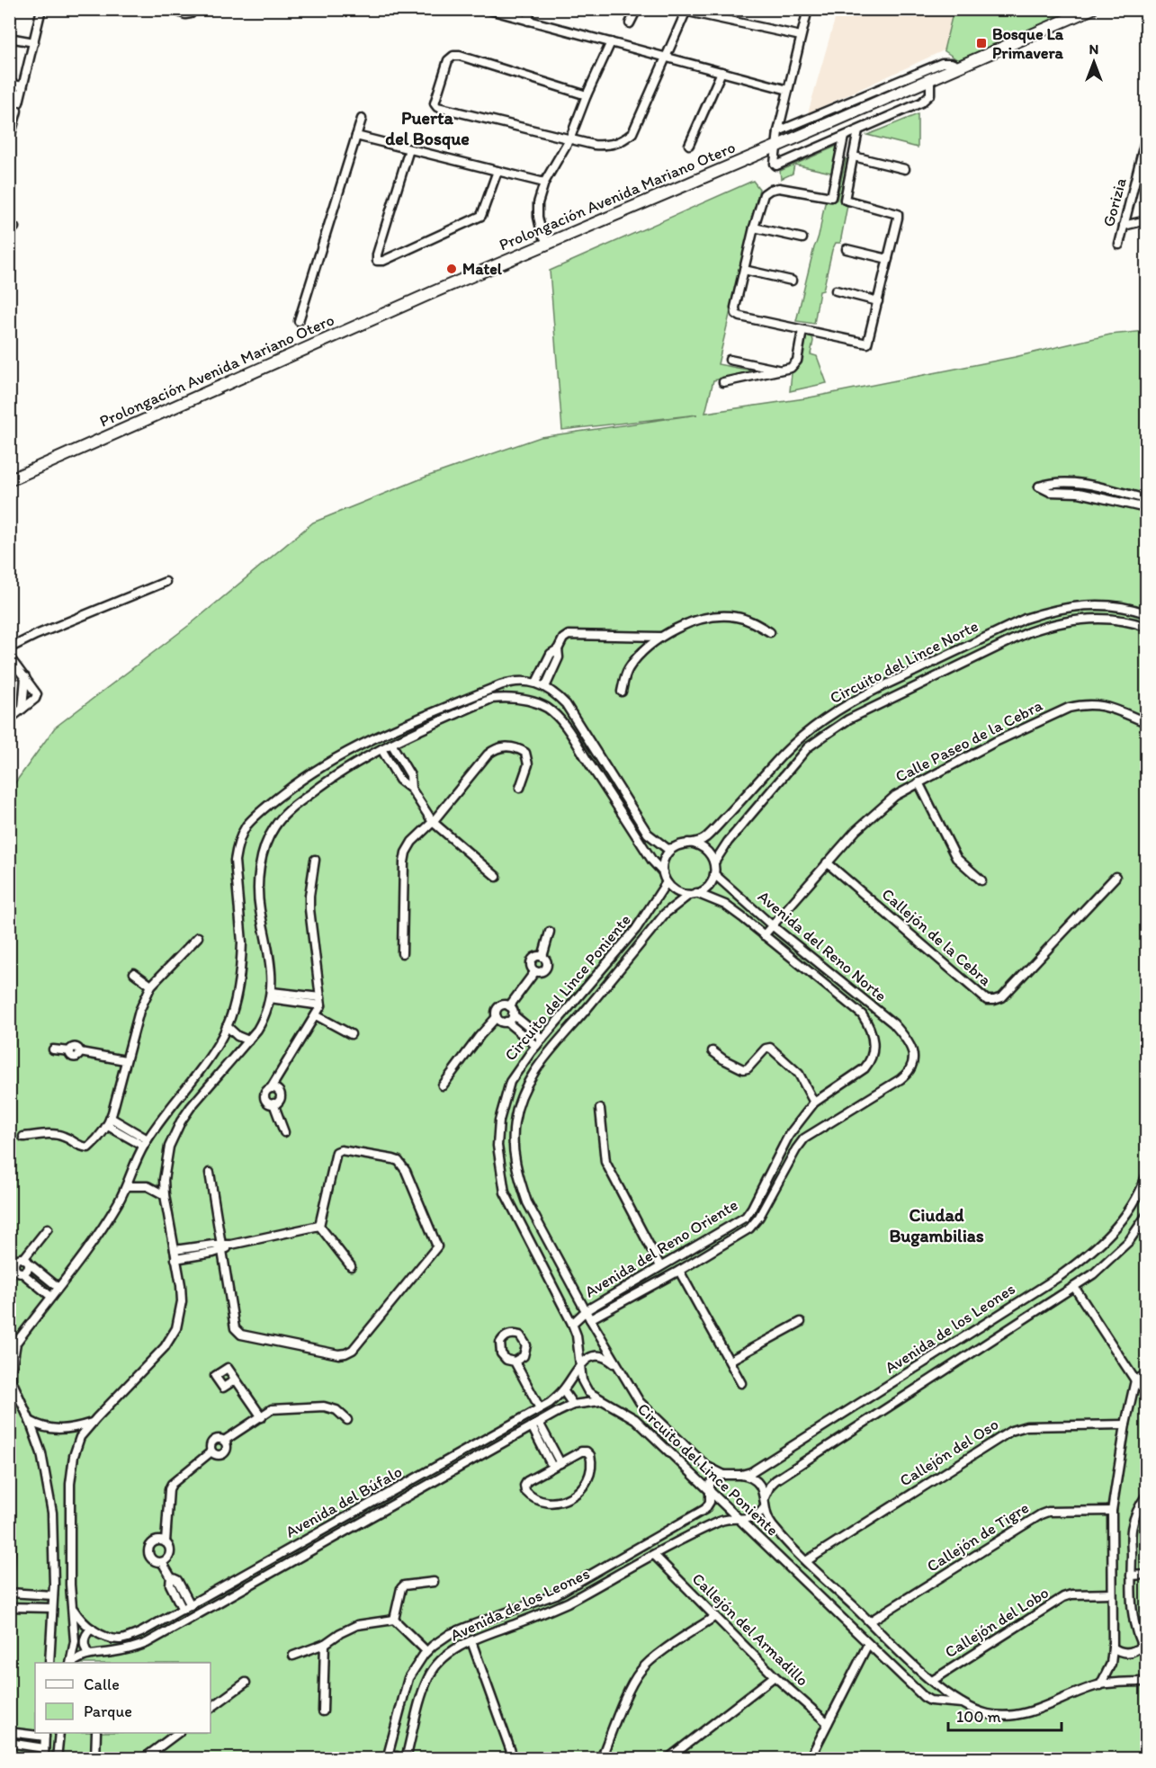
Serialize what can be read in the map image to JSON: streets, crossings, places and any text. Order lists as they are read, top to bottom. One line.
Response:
{"streets":{"street":["Prolongación Avenida Mariano Otero","Gorizia","Circuito del Lince Norte","Calle Paseo de la Cebra","Callejón de la Cebra","Avenida del Reno Norte","Circuito del Lince Poniente","Avenida del Reno Oriente","Avenida de los Leones","Callejón del Oso","Avenida del Búfalo","Callejón de Tigre","Callejón del Lobo","Callejón del Armadillo"]},"crossings":[["Circuito del Lince Norte","Avenida del Reno Norte"],["Circuito del Lince Norte","Circuito del Lince Poniente"],["Calle Paseo de la Cebra","Callejón de la Cebra"],["Calle Paseo de la Cebra","Avenida del Reno Norte"],["Avenida del Reno Norte","Circuito del Lince Poniente"],["Avenida del Reno Norte","Avenida del Reno Oriente"],["Circuito del Lince Poniente","Avenida del Reno Oriente"],["Circuito del Lince Poniente","Avenida de los Leones"],["Circuito del Lince Poniente","Callejón del Oso"],["Circuito del Lince Poniente","Avenida del Búfalo"],["Circuito del Lince Poniente","Callejón de Tigre"],["Circuito del Lince Poniente","Callejón del Lobo"],["Avenida de los Leones","Callejón del Armadillo"]],"districts":["Puerta del Bosque","Ciudad Bugambilias"],"places":{"transit":["Bosque La Primavera"],"other":["Matel"]},"legend":["Calle","Parque"],"scale_bar":"100 m","north":"top"}
